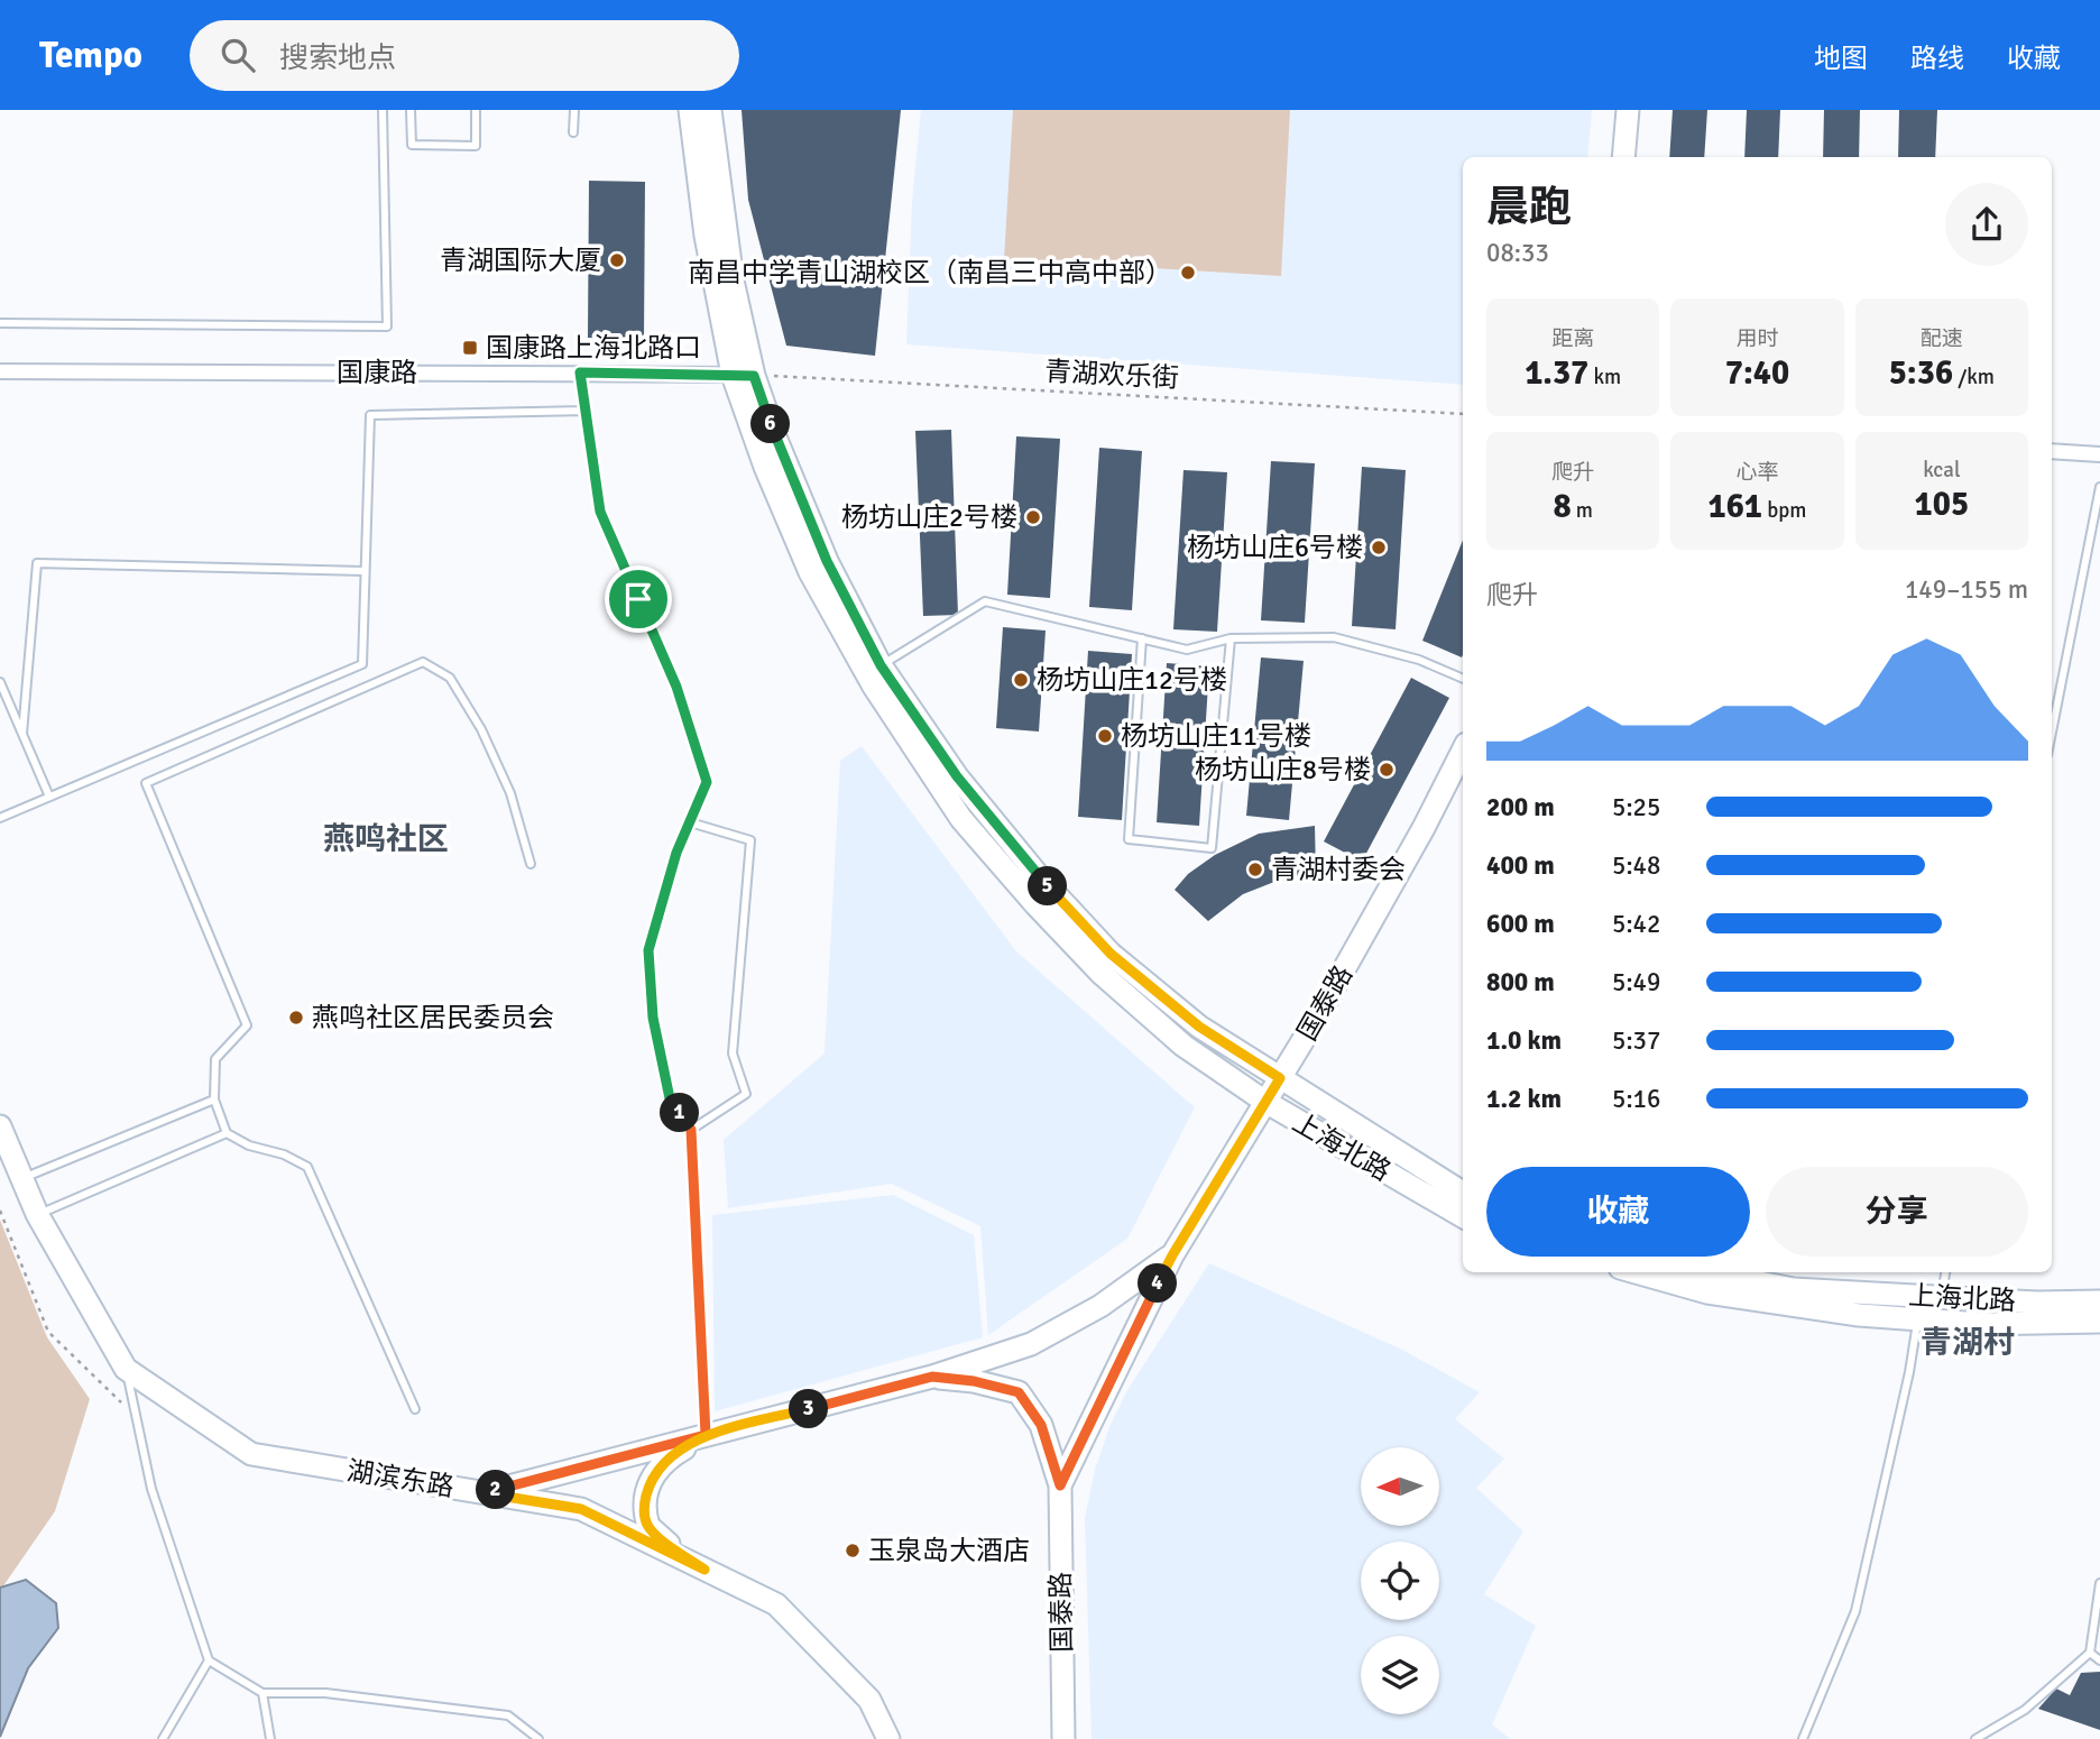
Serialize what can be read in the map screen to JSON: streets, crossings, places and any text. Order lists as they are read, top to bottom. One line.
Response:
{"streets":{"main road":["国泰路","上海北路","湖滨东路"],"street":["国康路"],"path":["青湖欢乐街"]},"crossings":[["国康路","青湖欢乐街"],["国康路","上海北路"],["青湖欢乐街","上海北路"],["国泰路","上海北路"],["国泰路","湖滨东路"]],"districts":["燕鸣社区","青湖村"],"places":{"other":["青湖国际大厦","南昌中学青山湖校区（南昌三中高中部）","杨坊山庄2号楼","杨坊山庄6号楼","杨坊山庄12号楼","杨坊山庄11号楼","杨坊山庄8号楼","青湖村委会","燕鸣社区居民委员会","玉泉岛大酒店"],"transit":["国康路上海北路口"]},"north":"left","page":{"header":"Tempo","search":"搜索地点","nav":["地图","路线","收藏"],"heading":["晨跑","08:33"],"stats":[["距离","1.37 km"],["用时","7:40"],["配速","5:36 /km"],["爬升","8 m"],["心率","161 bpm"],["kcal","105"]],"pins":["6","5","1","4","3","2"],"chart":["爬升","149–155 m"],"list":[{"name":"200 m","note":"5:25"},{"name":"400 m","note":"5:48"},{"name":"600 m","note":"5:42"},{"name":"800 m","note":"5:49"},{"name":"1.0 km","note":"5:37"},{"name":"1.2 km","note":"5:16"}],"buttons":["收藏","分享"]}}
